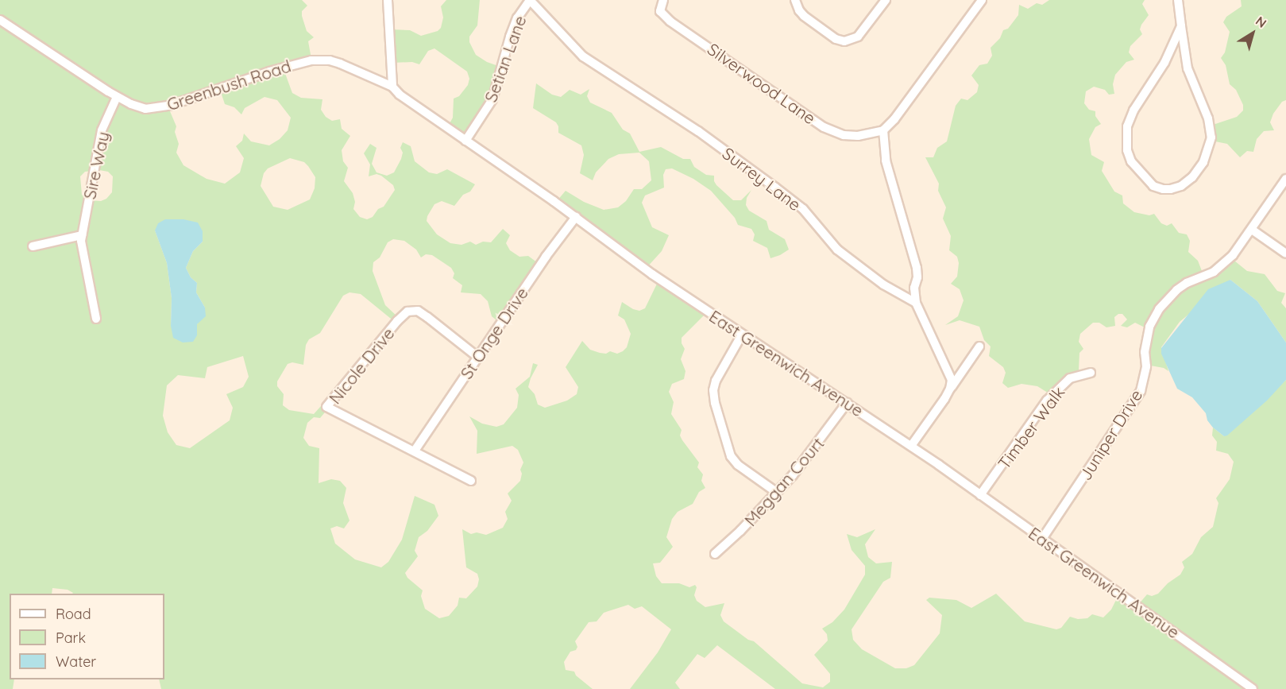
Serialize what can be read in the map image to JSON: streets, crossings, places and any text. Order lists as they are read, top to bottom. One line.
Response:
{"streets":{"street":["Setian Lane","Silverwood Lane","Greenbush Road","Sire Way","Surrey Lane","St Onge Drive","East Greenwich Avenue","Nicole Drive","Timber Walk","Juniper Drive","Meggan Court"]},"crossings":[["Setian Lane","Surrey Lane"],["Setian Lane","East Greenwich Avenue"],["Greenbush Road","Sire Way"],["Greenbush Road","East Greenwich Avenue"],["St Onge Drive","East Greenwich Avenue"],["St Onge Drive","Nicole Drive"],["East Greenwich Avenue","Timber Walk"],["East Greenwich Avenue","Juniper Drive"],["East Greenwich Avenue","Meggan Court"]],"legend":["Road","Park","Water"],"north":"top right"}
